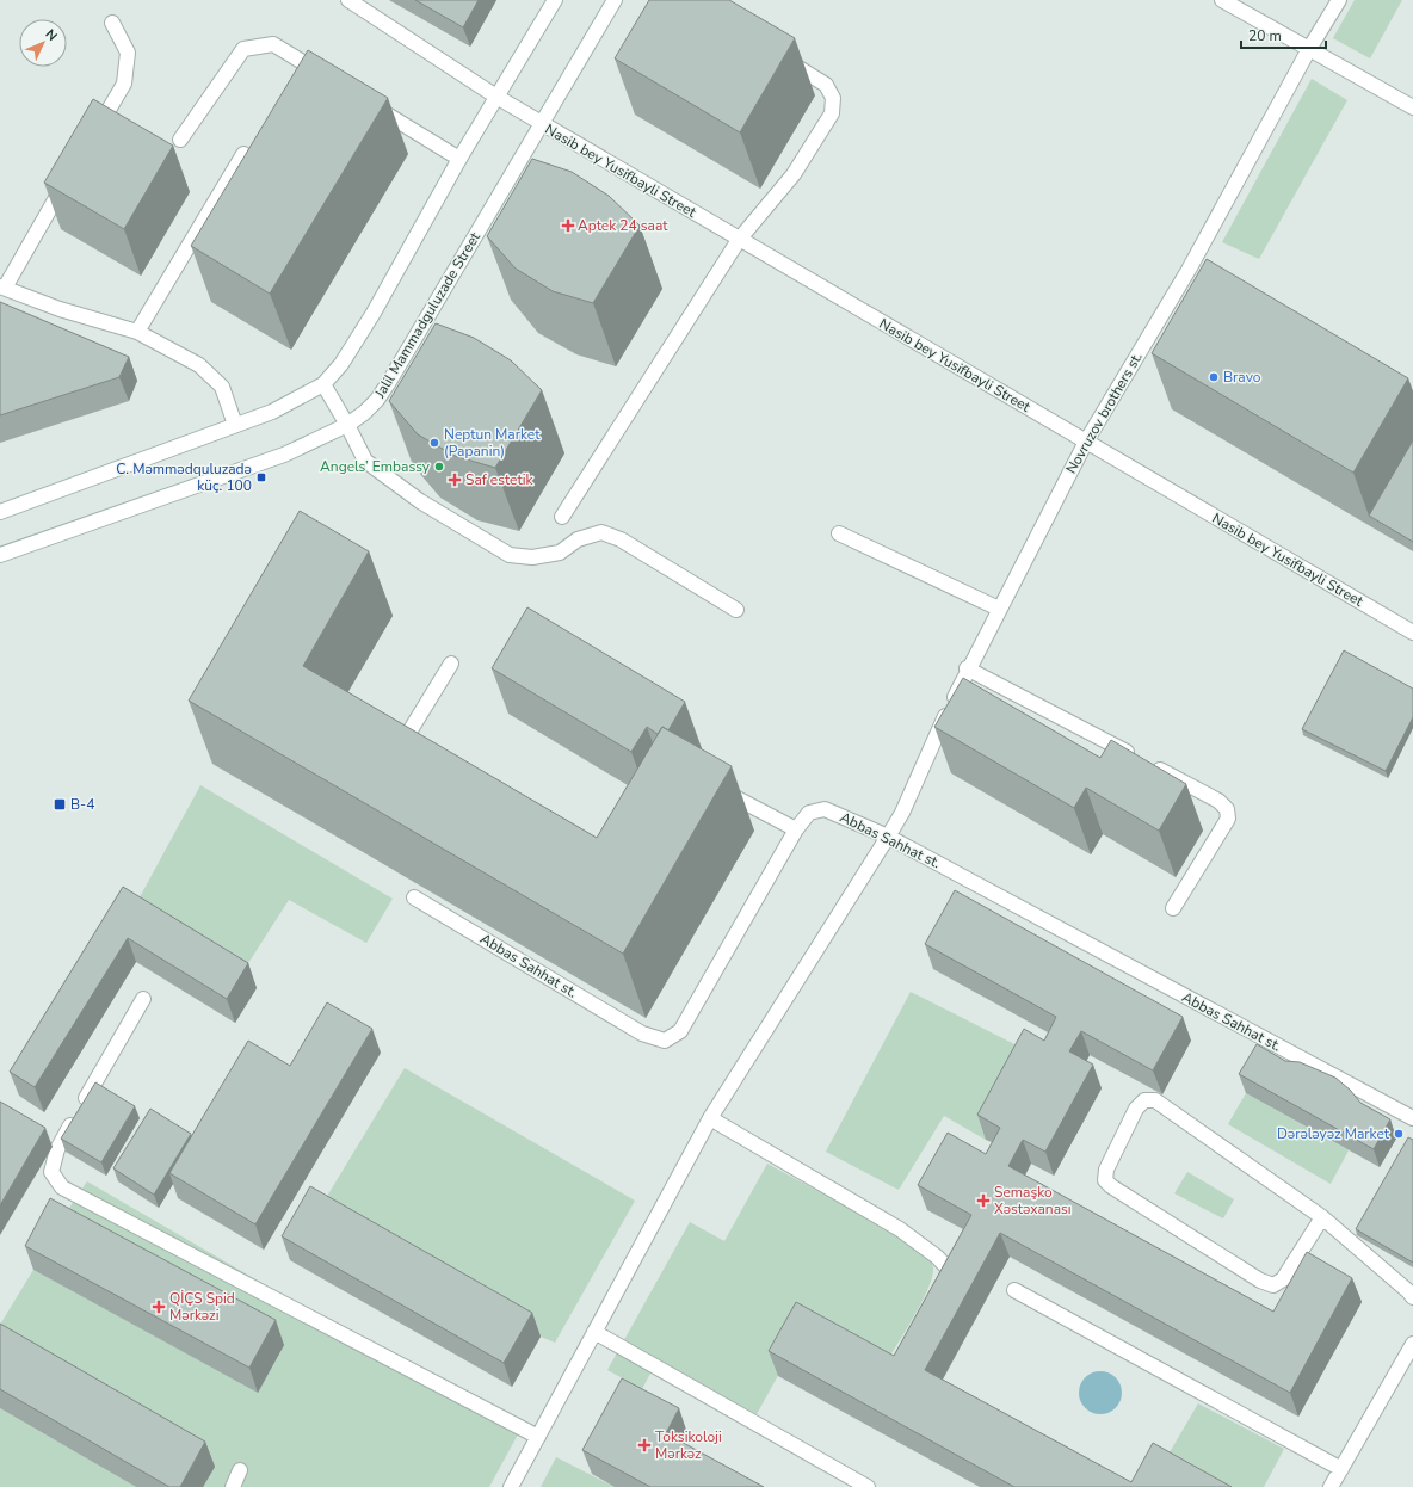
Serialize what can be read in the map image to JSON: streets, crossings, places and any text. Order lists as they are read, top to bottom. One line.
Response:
{"streets":{"street":["Nasib bey Yusifbayli Street","Jalil Mammadguluzade Street","Novruzov brothers st.","Abbas Sahhat st."]},"crossings":[["Nasib bey Yusifbayli Street","Jalil Mammadguluzade Street"],["Nasib bey Yusifbayli Street","Novruzov brothers st."],["Novruzov brothers st.","Abbas Sahhat st."]],"places":{"health":["Aptek 24 saat","Saf estetik","Semaşko Xəstəxanası","QİÇS Spid Mərkəzi","Toksikoloji Mərkəz"],"other":["Bravo","Neptun Market (Papanin)","Angels’ Embassy","Dərələyəz Market"],"transit":["C. Məmmədquluzadə küç. 100","B-4"]},"scale_bar":"20 m","north":"top right"}
